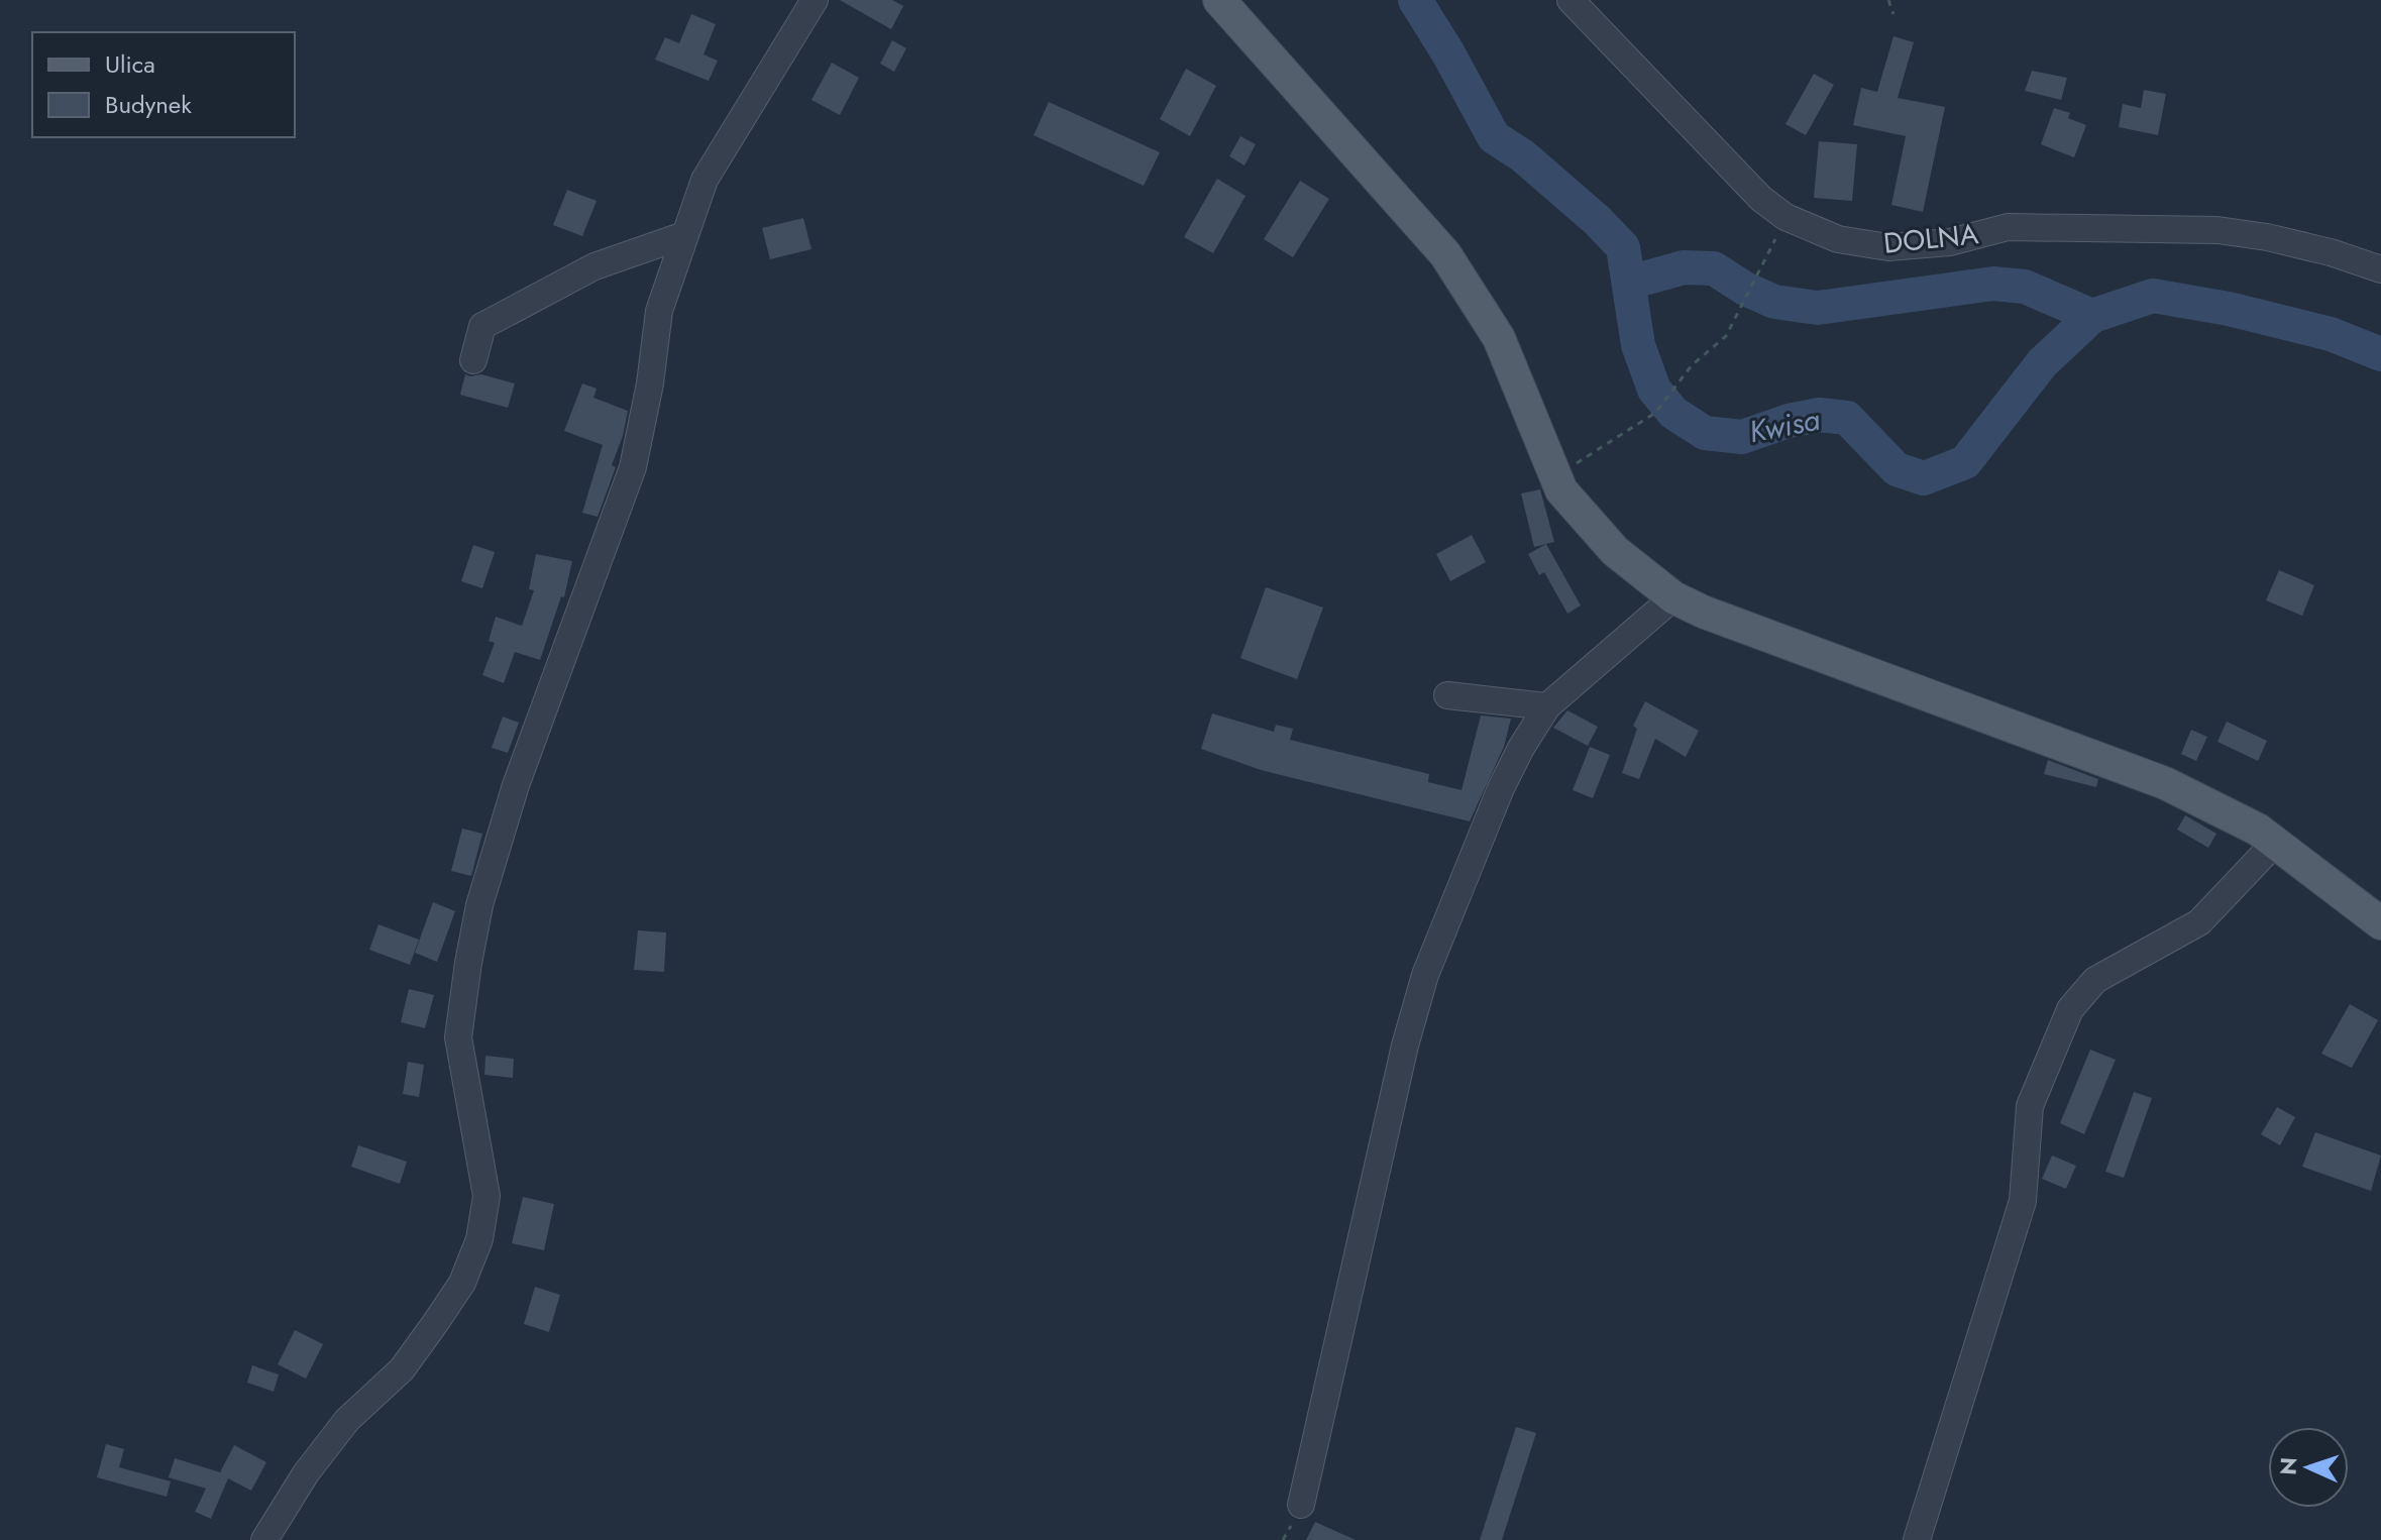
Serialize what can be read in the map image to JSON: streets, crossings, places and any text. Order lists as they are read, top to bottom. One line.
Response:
{"streets":{"street":["DOLNA"]},"water":["Kwisa"],"legend":["Ulica","Budynek"],"north":"left"}
